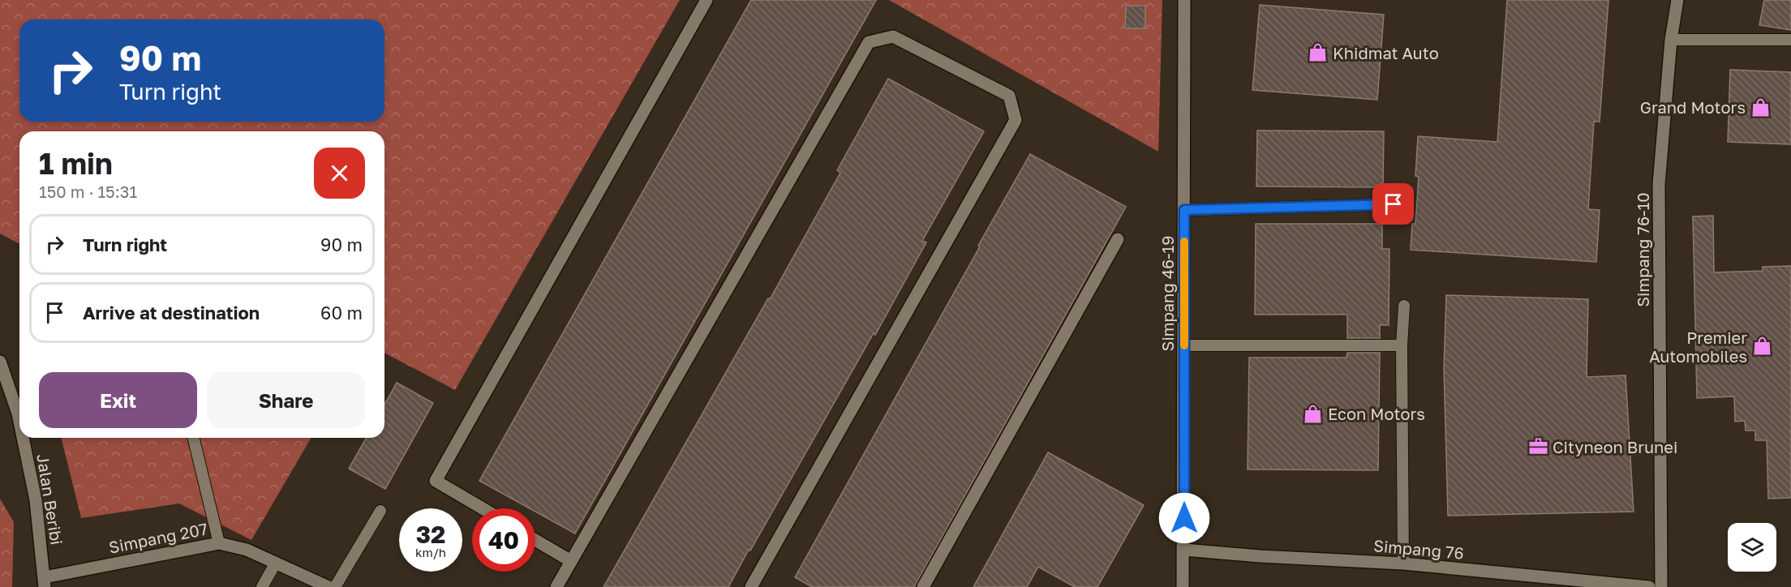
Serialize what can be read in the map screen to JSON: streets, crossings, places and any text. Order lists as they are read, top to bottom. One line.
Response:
{"streets":{"street":["Simpang 76-10","Simpang 46-19","Jalan Beribi","Simpang 207","Simpang 76"]},"crossings":[["Simpang 46-19","Simpang 76"],["Jalan Beribi","Simpang 207"]],"places":{"shop":["Khidmat Auto","Grand Motors","Premier Automobiles","Econ Motors"],"office":["Cityneon Brunei"]},"page":{"turn":["90 m","Turn right"],"heading":["1 min","150 m · 15:31"],"list":[{"name":"Turn right","value":"90 m"},{"name":"Arrive at destination","value":"60 m"}],"buttons":["Exit","Share"],"speed":"32 km/h","limit":"40"}}
